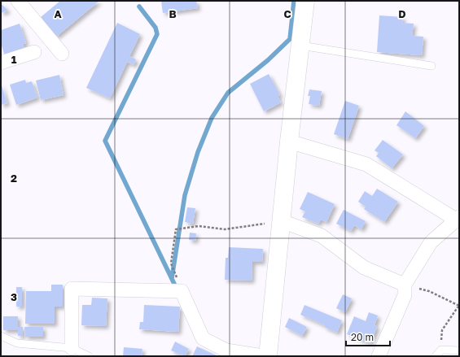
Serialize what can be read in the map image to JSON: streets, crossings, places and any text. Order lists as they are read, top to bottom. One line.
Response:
{"scale_bar":"20 m","grid":{"columns":["A","B","C","D"],"rows":["1","2","3"]}}
